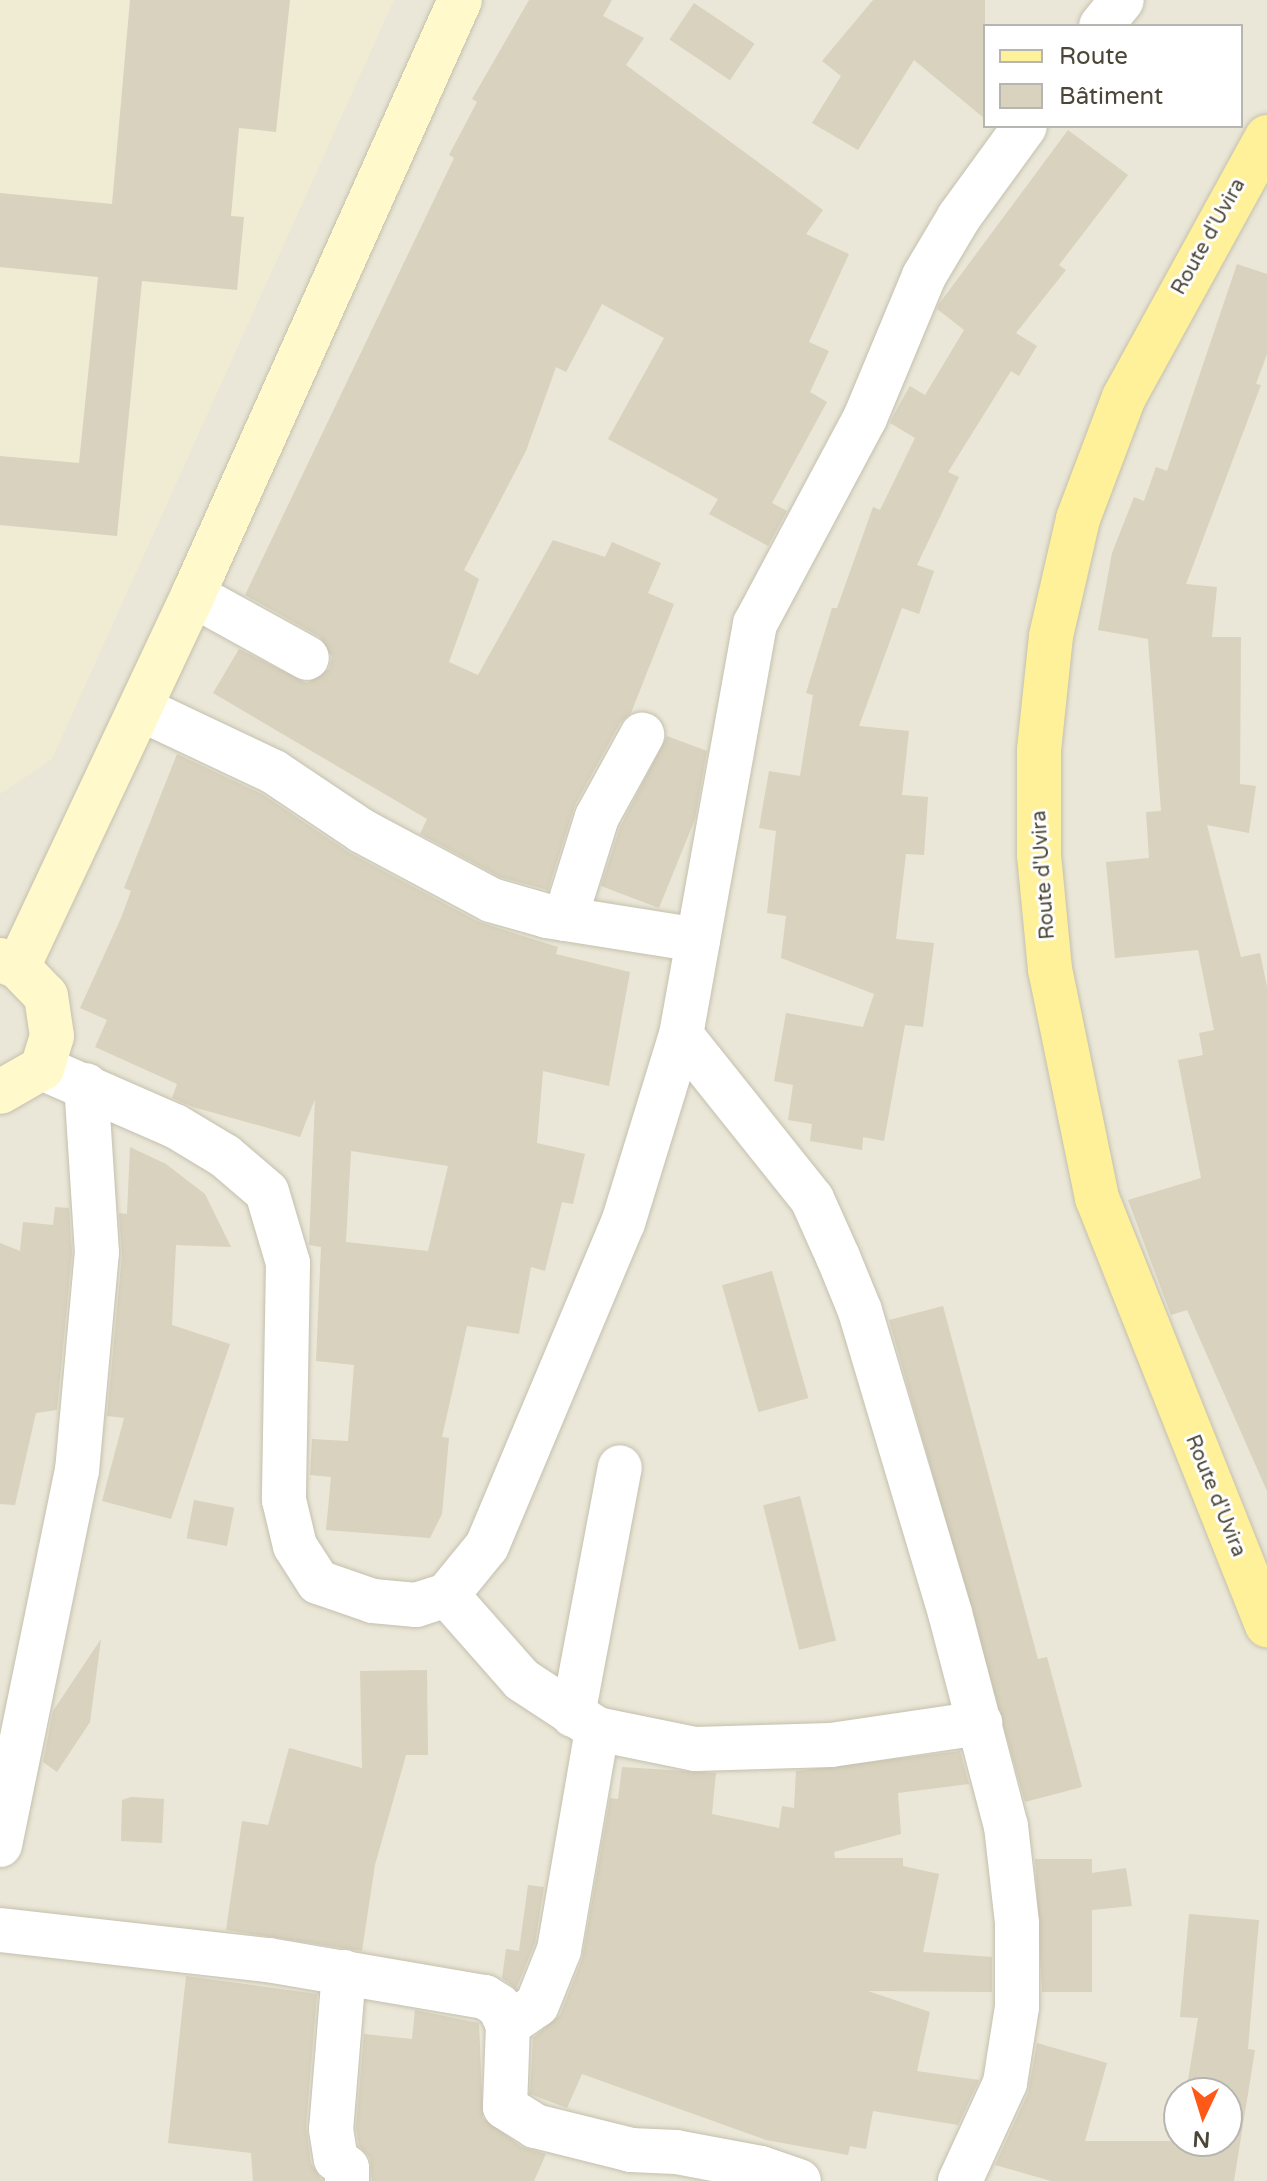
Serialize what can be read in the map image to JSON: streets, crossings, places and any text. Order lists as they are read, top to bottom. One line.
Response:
{"streets":{"main road":["Route d'Uvira"]},"legend":["Route","Bâtiment"],"north":"bottom"}
